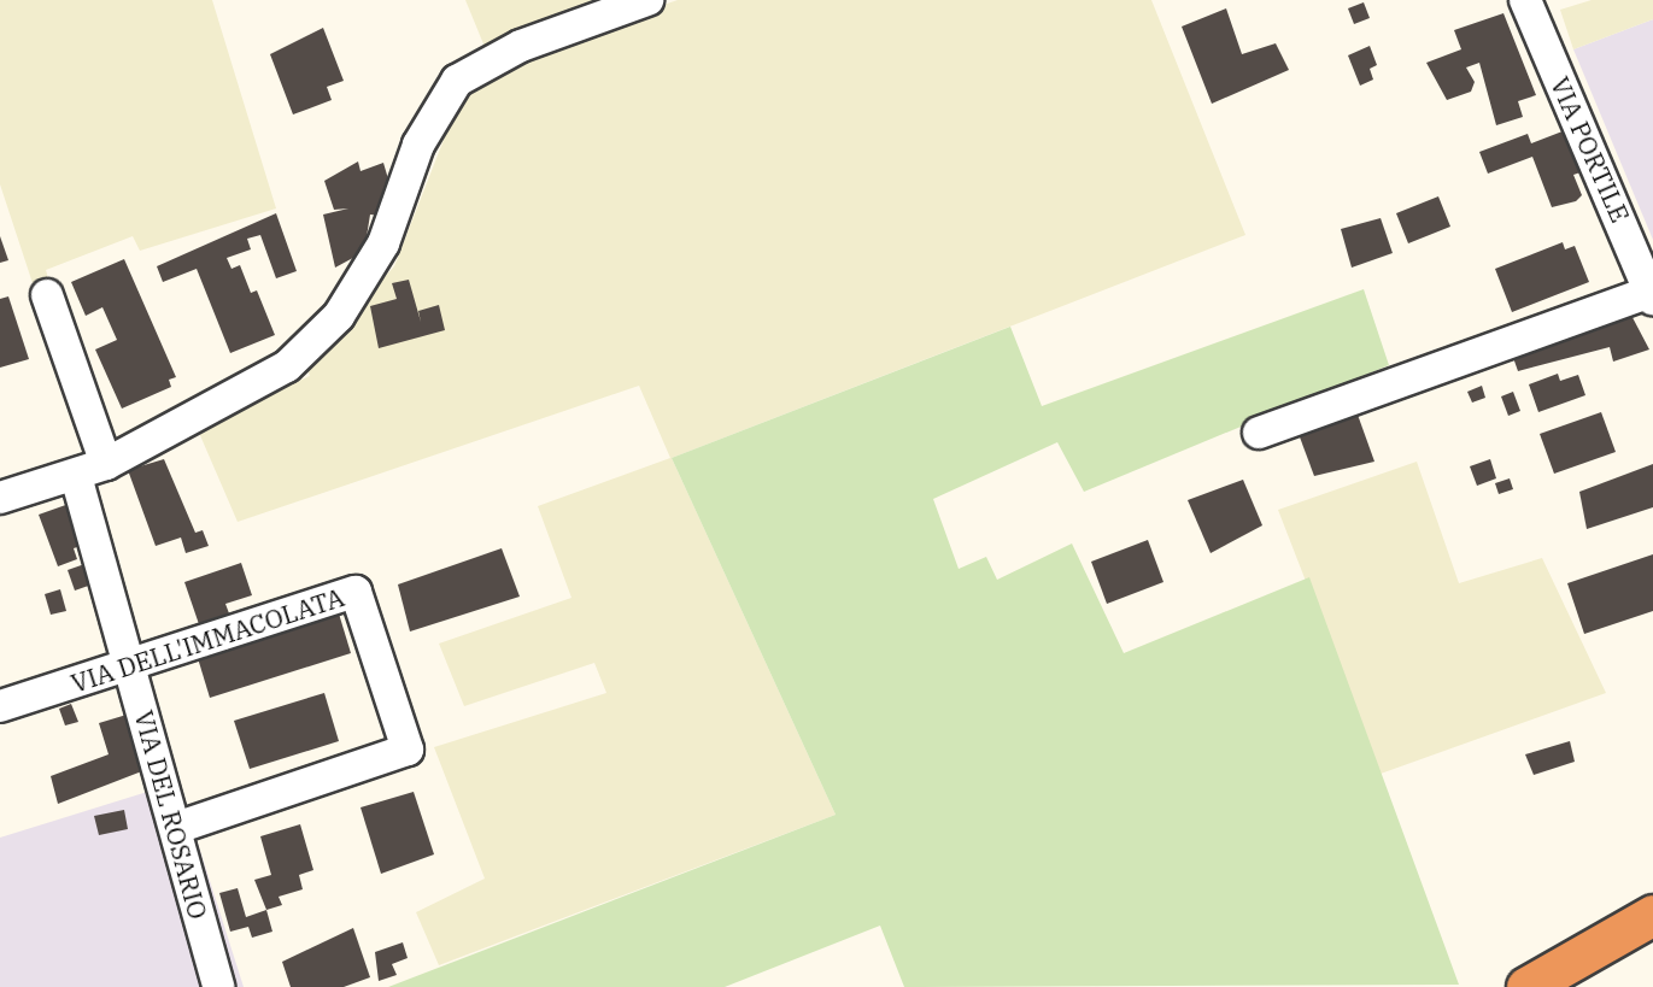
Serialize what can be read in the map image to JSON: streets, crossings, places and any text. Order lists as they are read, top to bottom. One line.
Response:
{"streets":{"street":["VIA PORTILE","VIA DELL'IMMACOLATA","VIA DEL ROSARIO"]},"crossings":[["VIA DELL'IMMACOLATA","VIA DEL ROSARIO"]]}
